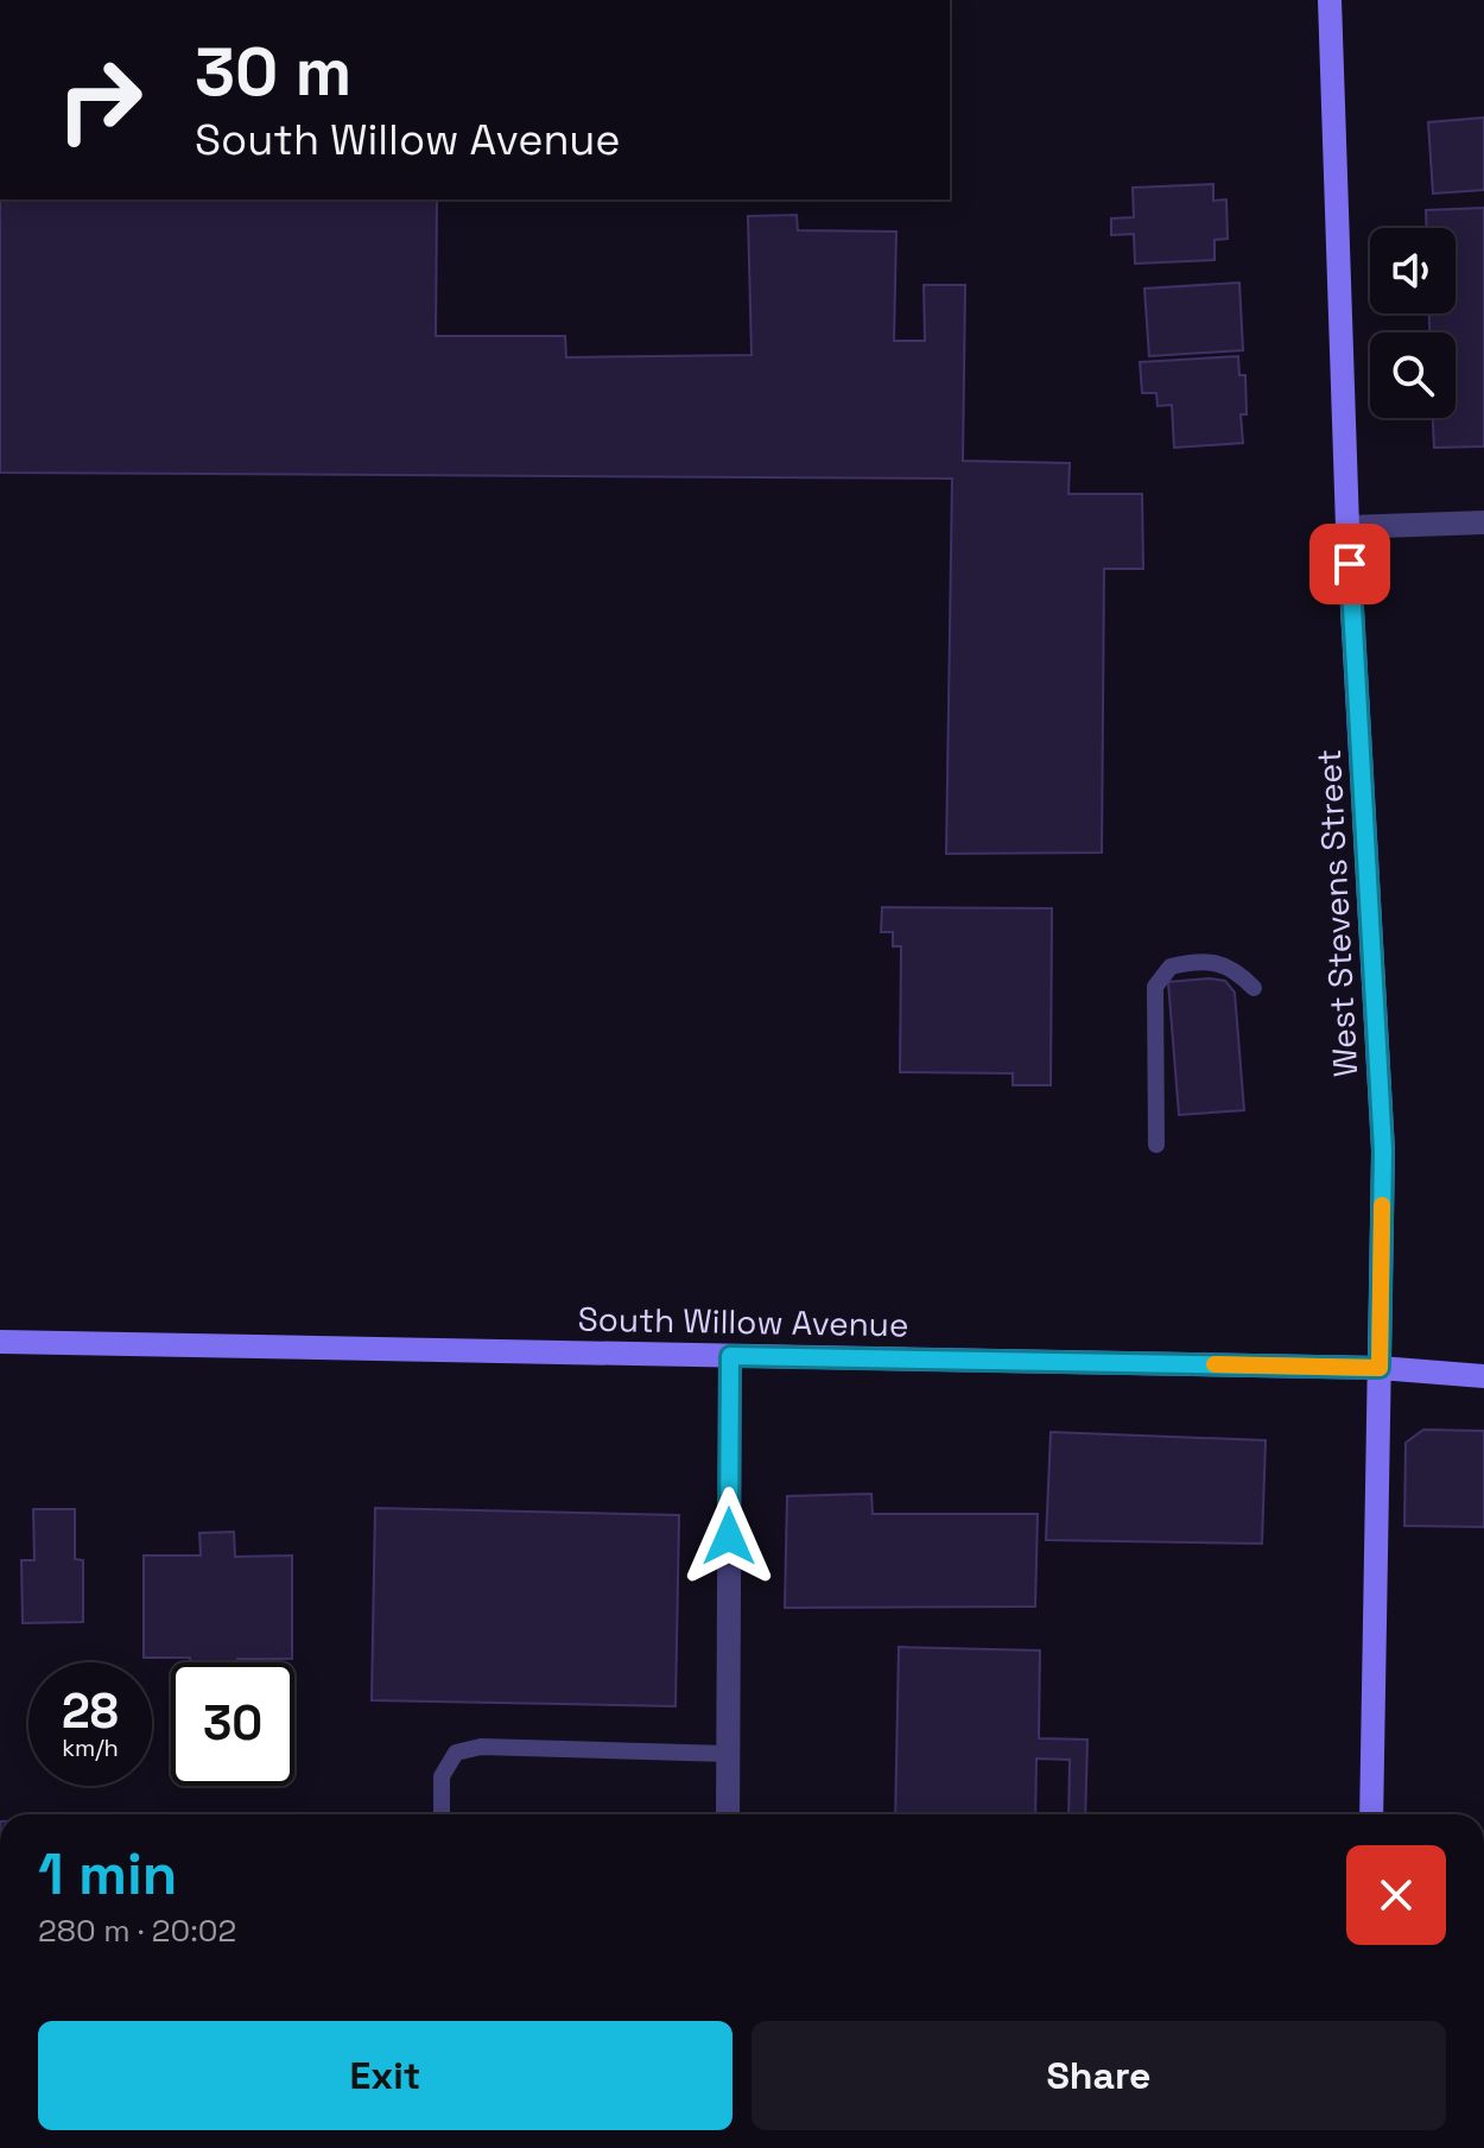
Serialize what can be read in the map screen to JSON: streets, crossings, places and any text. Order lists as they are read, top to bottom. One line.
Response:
{"streets":{"street":["West Stevens Street","South Willow Avenue"]},"crossings":[["West Stevens Street","South Willow Avenue"]],"page":{"turn":["30 m","South Willow Avenue"],"speed":"28 km/h","limit":"30","heading":["1 min","280 m · 20:02"],"buttons":["Exit","Share"]}}
